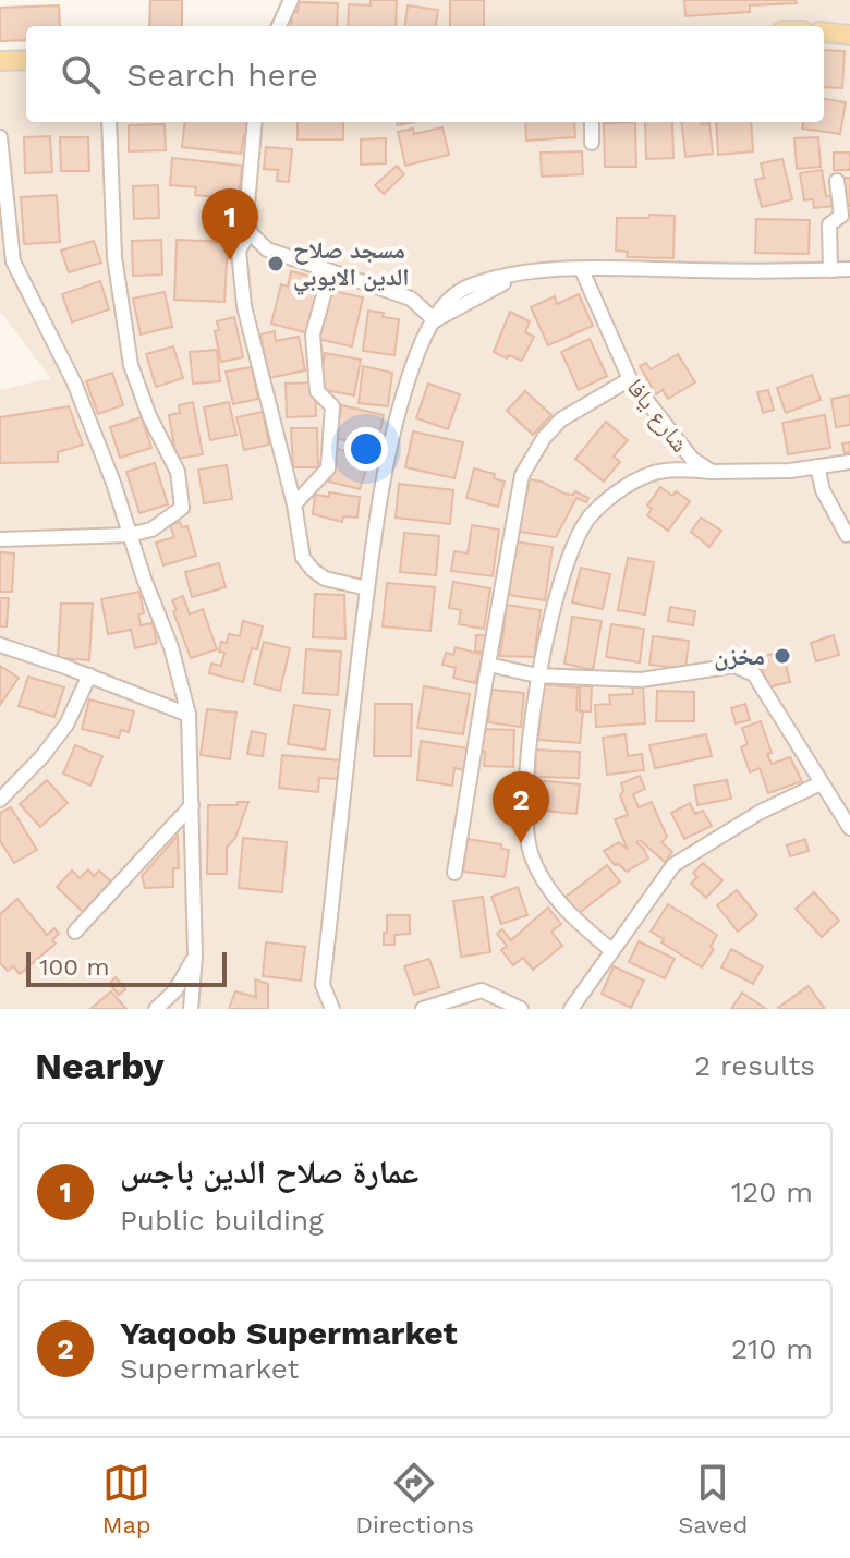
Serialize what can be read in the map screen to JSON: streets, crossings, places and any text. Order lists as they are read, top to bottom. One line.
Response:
{"streets":{"street":["شارع يافا"]},"places":["مسجد صلاح الدين الايوبي","مخزن"],"scale_bar":"100 m","page":{"search":"Search here","pins":["1","2"],"scale":"100 m","heading":["Nearby","2 results"],"list":[{"mark":"1","name":"عمارة صلاح الدين باجس","note":"Public building","value":"120 m"},{"mark":"2","name":"Yaqoob Supermarket","note":"Supermarket","value":"210 m"}],"nav":["Map","Directions","Saved"]}}
